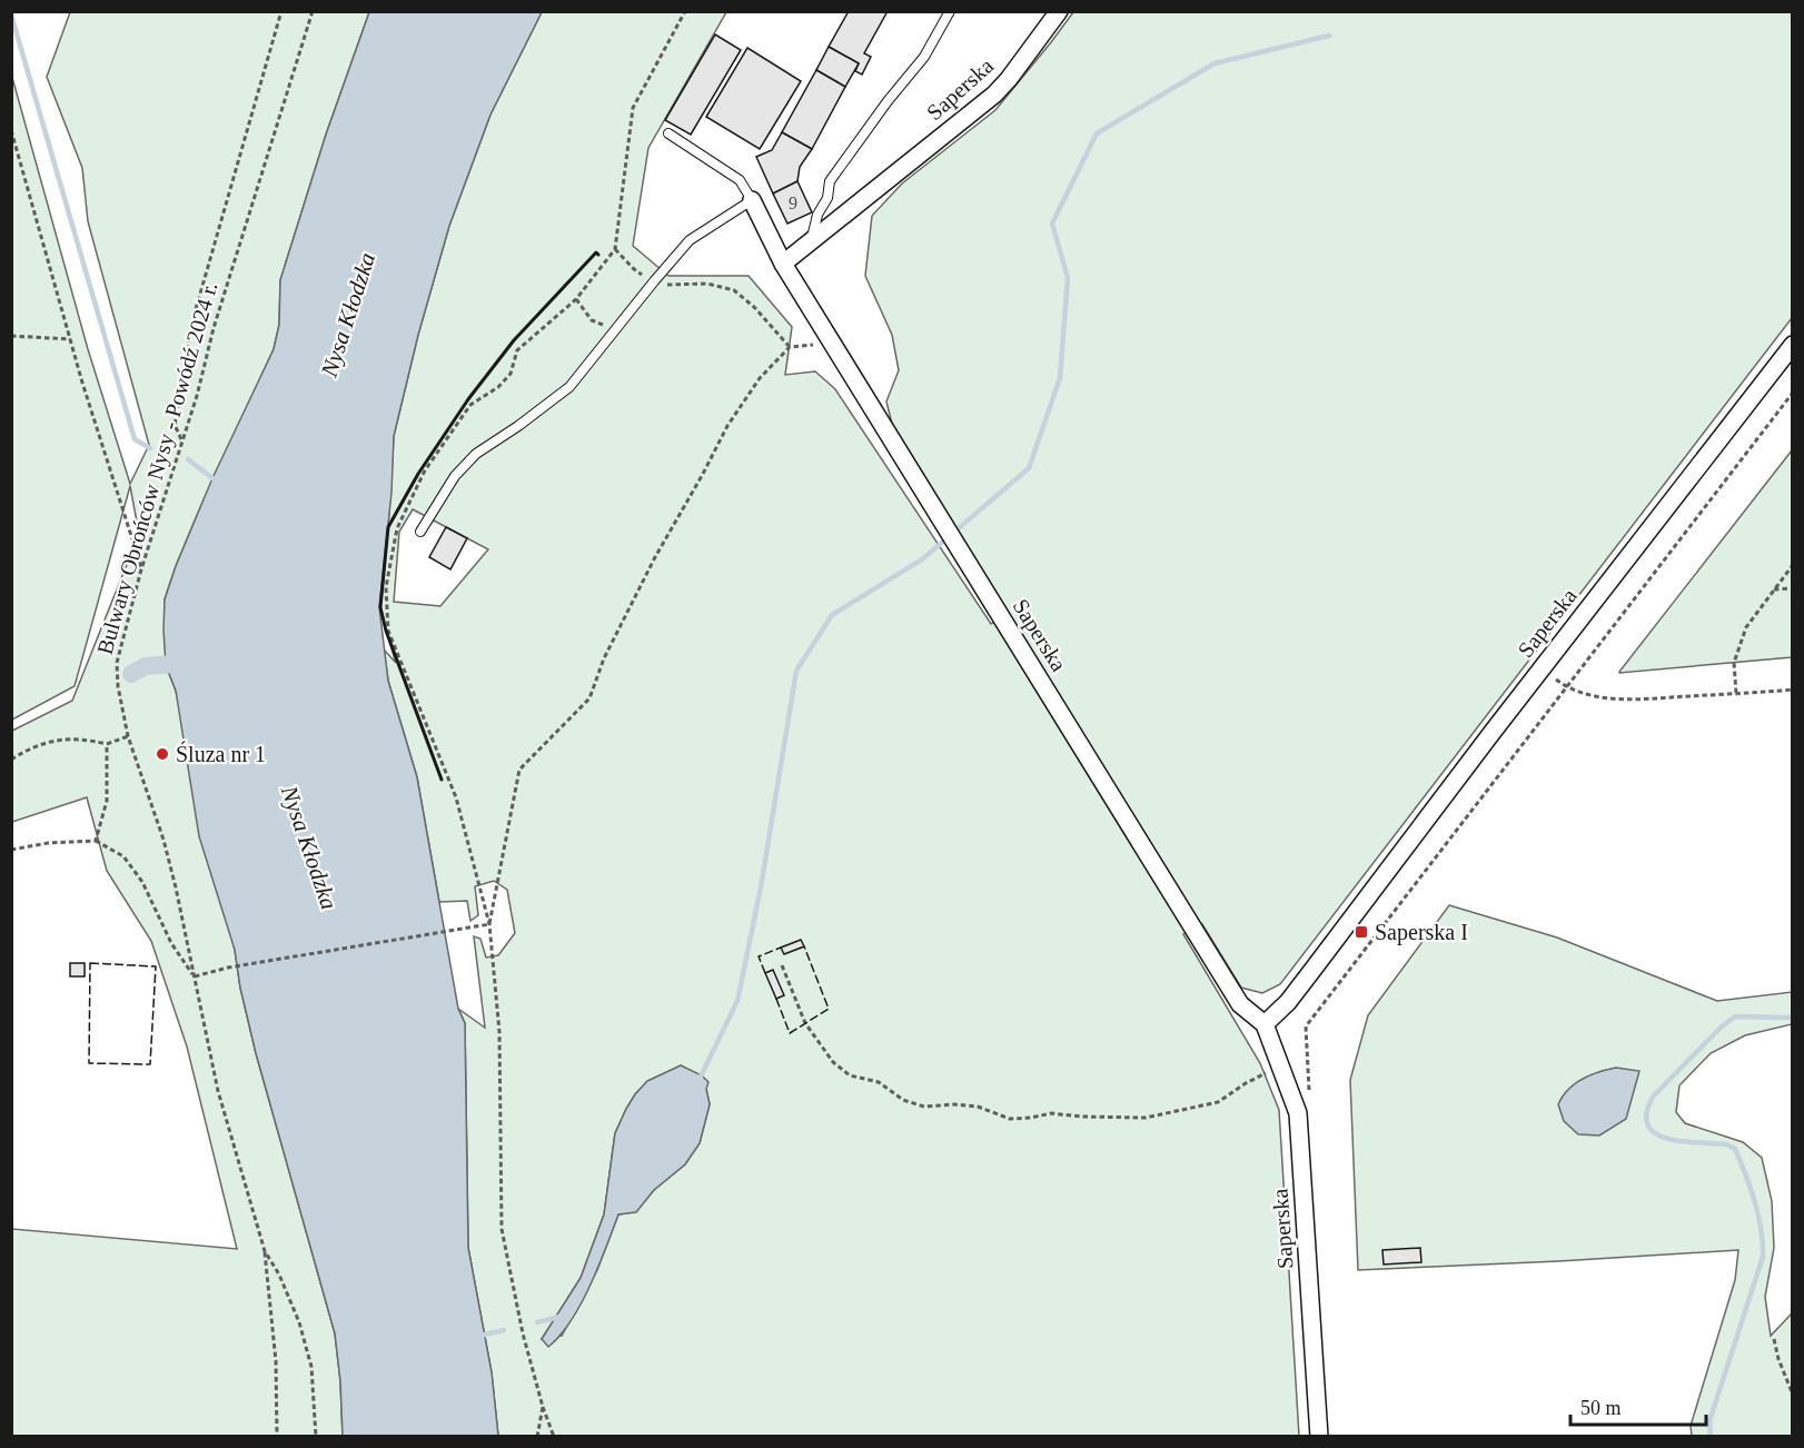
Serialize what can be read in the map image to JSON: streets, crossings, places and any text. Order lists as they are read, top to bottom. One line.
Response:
{"streets":{"street":["Saperska"],"path":["Bulwary Obrońców Nysy - Powódź 2024 r."]},"water":["Nysa Kłodzka"],"places":{"other":["Śluza nr 1"],"transit":["Saperska I"]},"house_numbers":["9"],"scale_bar":"50 m"}
